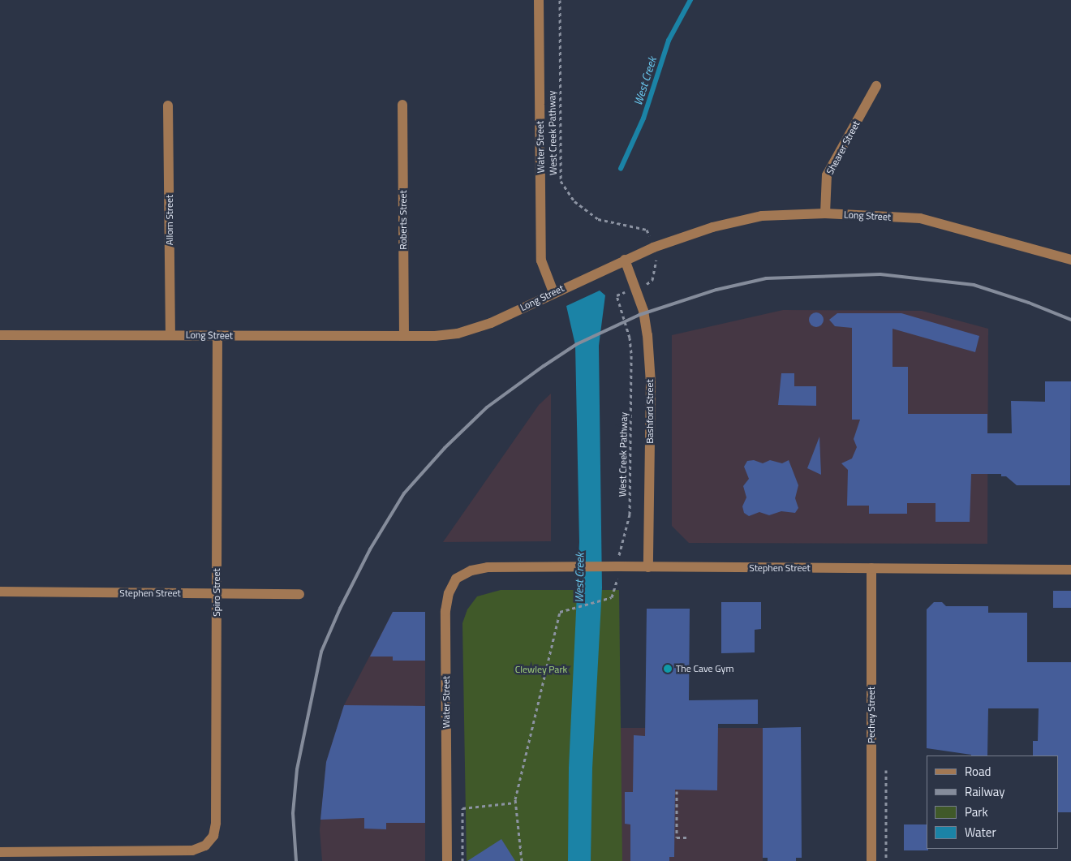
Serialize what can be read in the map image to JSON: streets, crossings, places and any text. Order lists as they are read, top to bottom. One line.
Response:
{"streets":{"street":["Water Street","Shearer Street","Long Street","Allom Street","Roberts Street","Bashford Street","Stephen Street","Spiro Street","Pechey Street"],"path":["West Creek Pathway"]},"crossings":[["Water Street","Long Street"],["Water Street","Stephen Street"],["Shearer Street","Long Street"],["Long Street","Allom Street"],["Long Street","Roberts Street"],["Long Street","Bashford Street"],["Long Street","Spiro Street"],["Bashford Street","Stephen Street"],["Stephen Street","Spiro Street"],["Stephen Street","Pechey Street"]],"water":["West Creek"],"parks":["Clewley Park"],"places":["The Cave Gym"],"legend":["Road","Railway","Park","Water"]}
